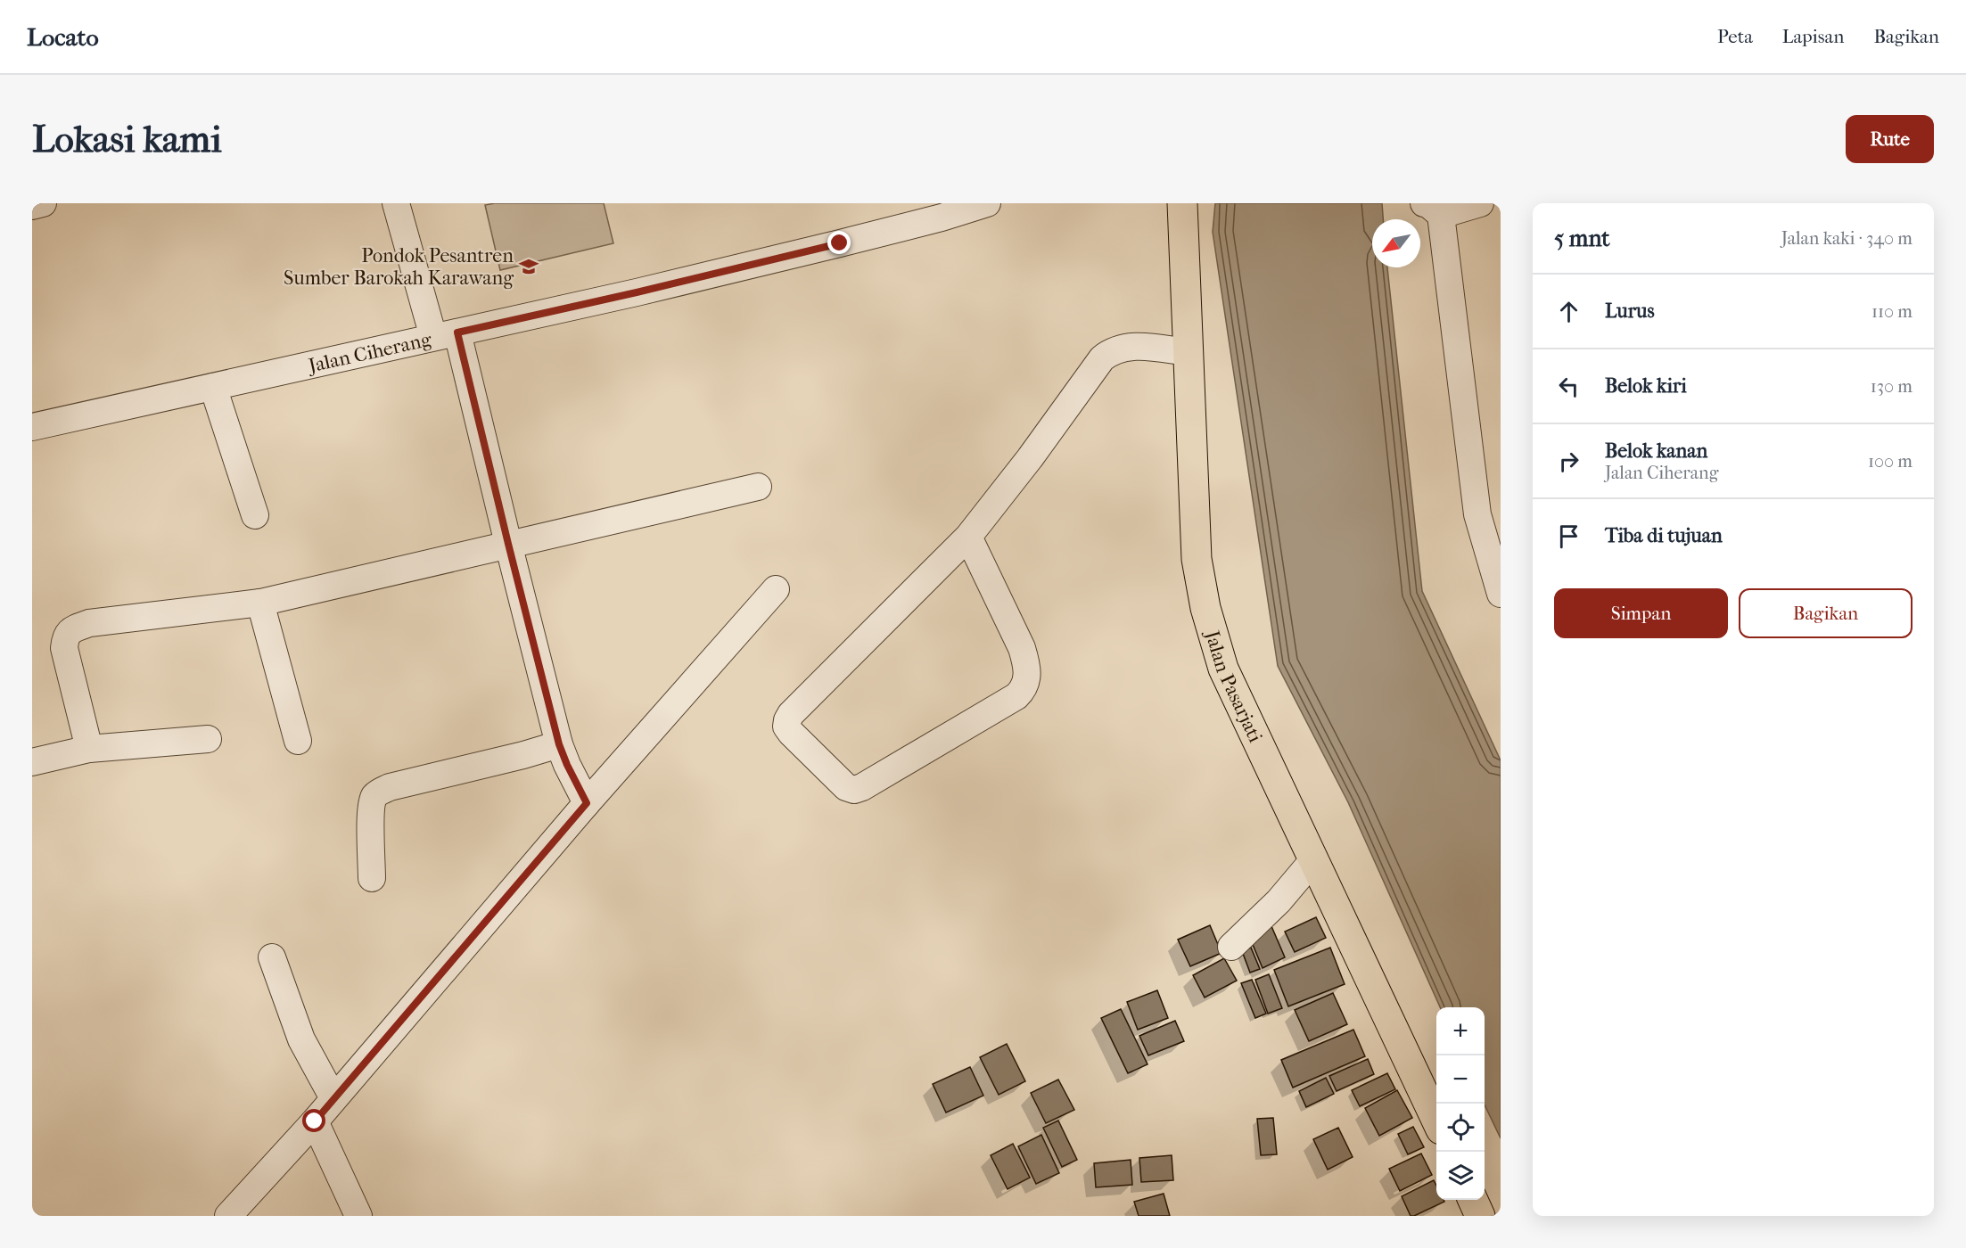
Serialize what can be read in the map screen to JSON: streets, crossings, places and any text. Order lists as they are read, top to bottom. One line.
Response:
{"streets":{"main road":["Jalan Pasarjati"],"street":["Jalan Ciherang"]},"places":{"school or university":["Pondok Pesantren Sumber Barokah Karawang"]},"north":"bottom left","page":{"header":"Locato","nav":["Peta","Lapisan","Bagikan"],"buttons":["Rute",["Simpan","Bagikan"]],"title":"Lokasi kami","heading":["5 mnt","Jalan kaki · 340 m"],"list":[["Lurus","110 m"],["Belok kiri","130 m"],["Belok kanan","Jalan Ciherang","100 m"],"Tiba di tujuan"],"map_buttons":["+","−"]}}
